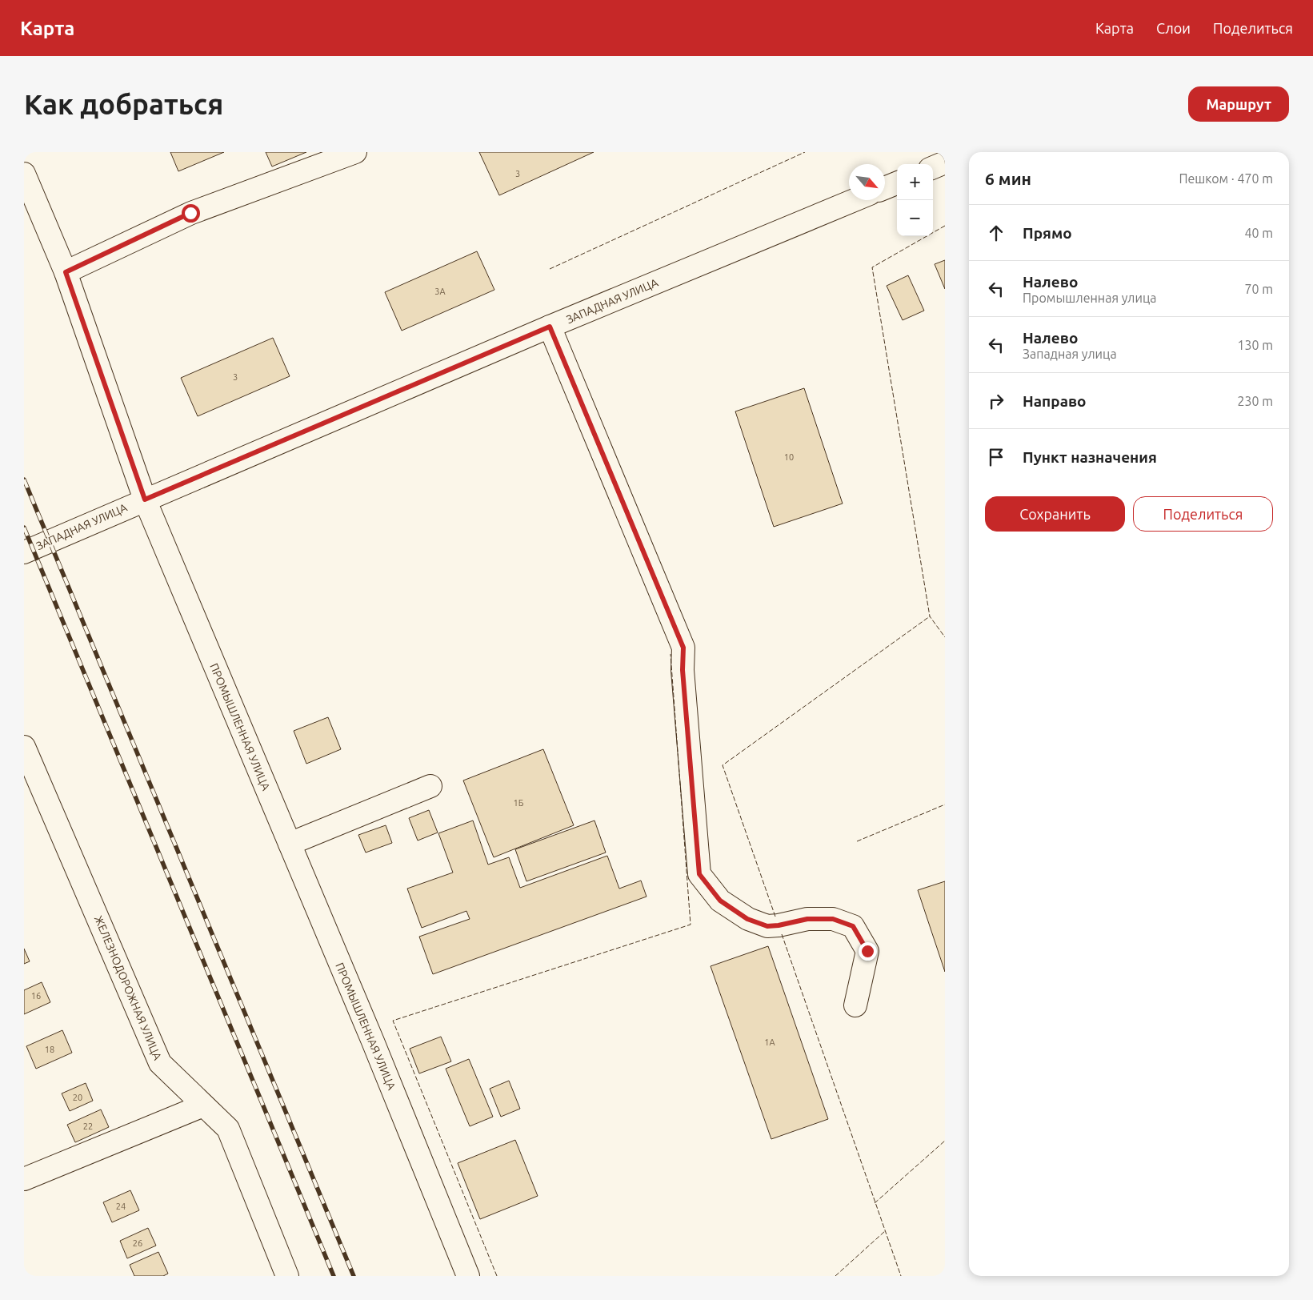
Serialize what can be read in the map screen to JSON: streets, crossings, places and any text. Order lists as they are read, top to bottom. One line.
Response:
{"streets":{"street":["ЗАПАДНАЯ УЛИЦА","ПРОМЫШЛЕННАЯ УЛИЦА","ЖЕЛЕЗНОДОРОЖНАЯ УЛИЦА"]},"crossings":[["ЗАПАДНАЯ УЛИЦА","ПРОМЫШЛЕННАЯ УЛИЦА"]],"house_numbers":["3","3А","3","10","1Б","16","1А","18","20","22","24","26"],"north":"bottom right","page":{"header":"Карта","nav":["Карта","Слои","Поделиться"],"buttons":["Маршрут",["Сохранить","Поделиться"]],"title":"Как добраться","heading":["6 мин","Пешком · 470 m"],"map_buttons":["+","−"],"list":[["Прямо","40 m"],["Налево","Промышленная улица","70 m"],["Налево","Западная улица","130 m"],["Направо","230 m"],"Пункт назначения"]}}
